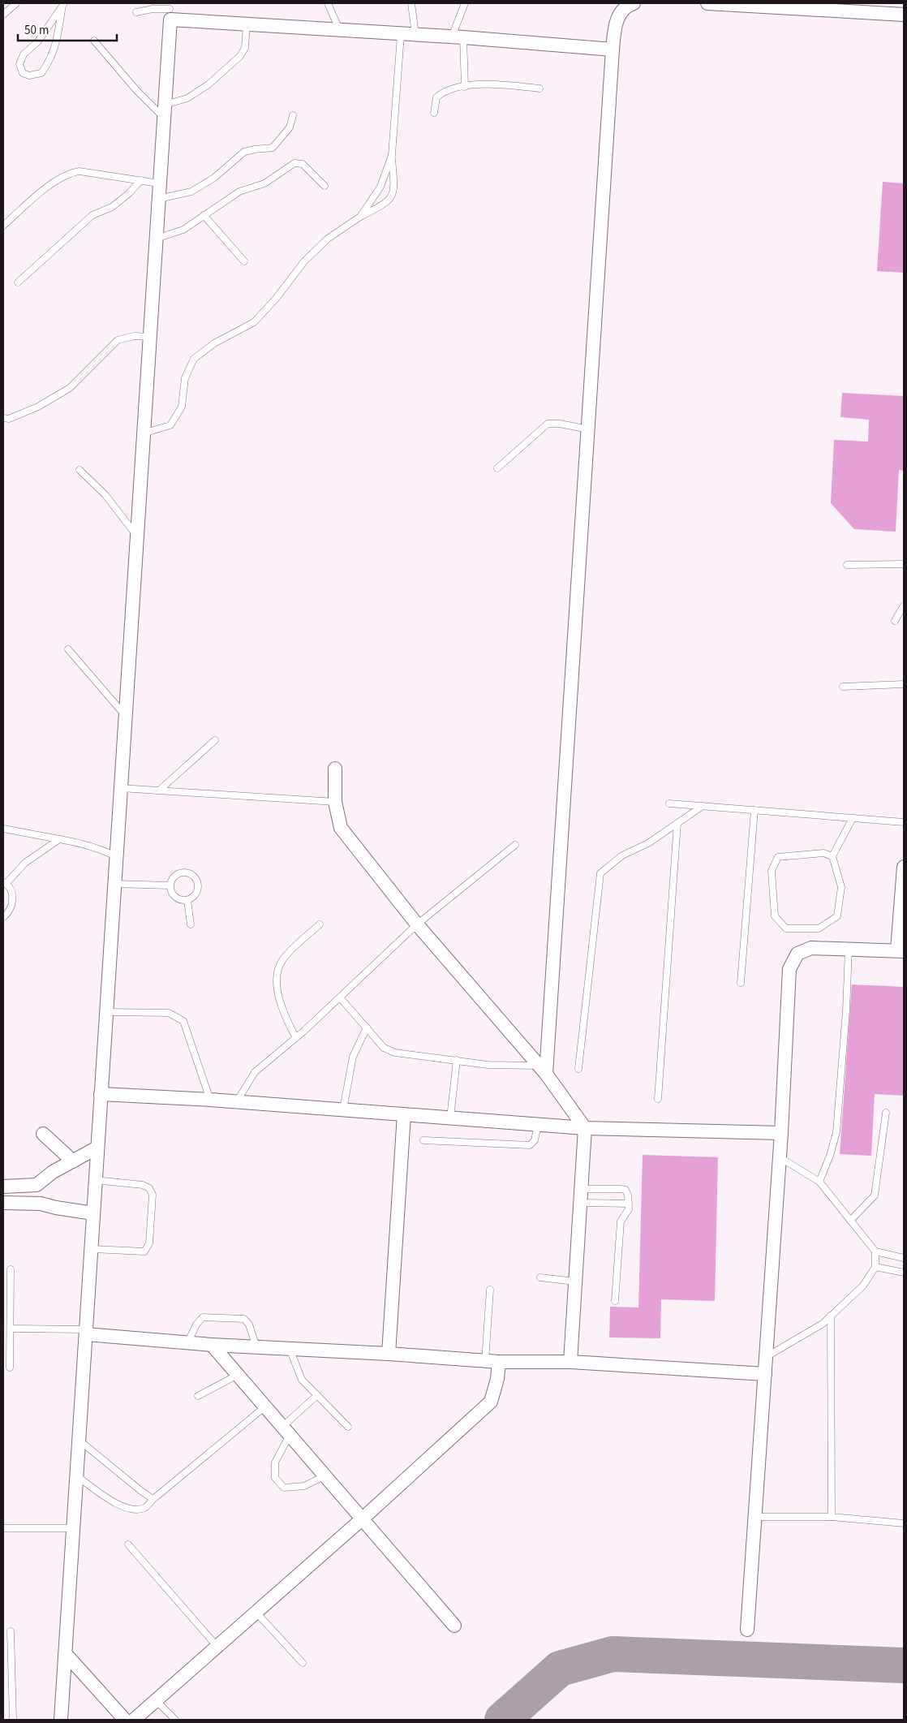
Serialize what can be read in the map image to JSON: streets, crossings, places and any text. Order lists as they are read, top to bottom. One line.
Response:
{"scale_bar":"50 m"}
